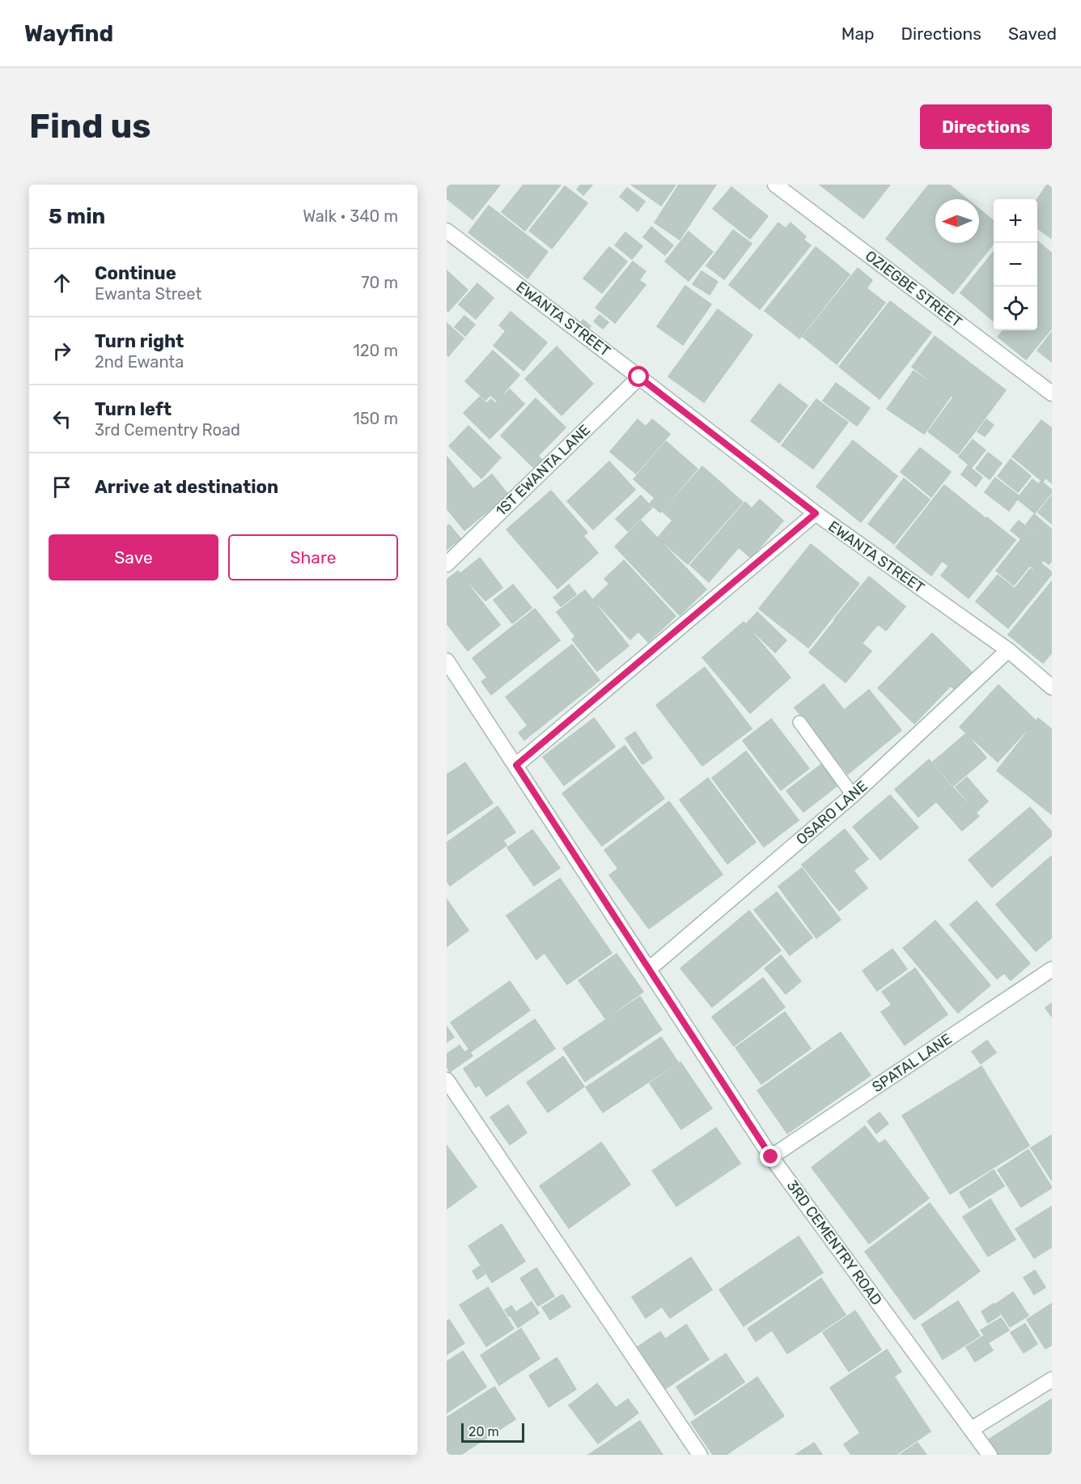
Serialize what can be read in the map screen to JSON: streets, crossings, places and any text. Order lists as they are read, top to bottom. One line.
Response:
{"streets":{"street":["OZIEGBE STREET","EWANTA STREET","1ST EWANTA LANE","OSARO LANE","SPATAL LANE","3RD CEMENTRY ROAD"]},"crossings":[["EWANTA STREET","1ST EWANTA LANE"],["EWANTA STREET","OSARO LANE"],["OSARO LANE","3RD CEMENTRY ROAD"],["SPATAL LANE","3RD CEMENTRY ROAD"]],"scale_bar":"20 m","north":"left","page":{"header":"Wayfind","nav":["Map","Directions","Saved"],"buttons":["Directions",["Save","Share"]],"title":"Find us","heading":["5 min","Walk · 340 m"],"map_buttons":["+","−"],"list":[["Continue","Ewanta Street","70 m"],["Turn right","2nd Ewanta","120 m"],["Turn left","3rd Cementry Road","150 m"],"Arrive at destination"],"scale":"20 m"}}
